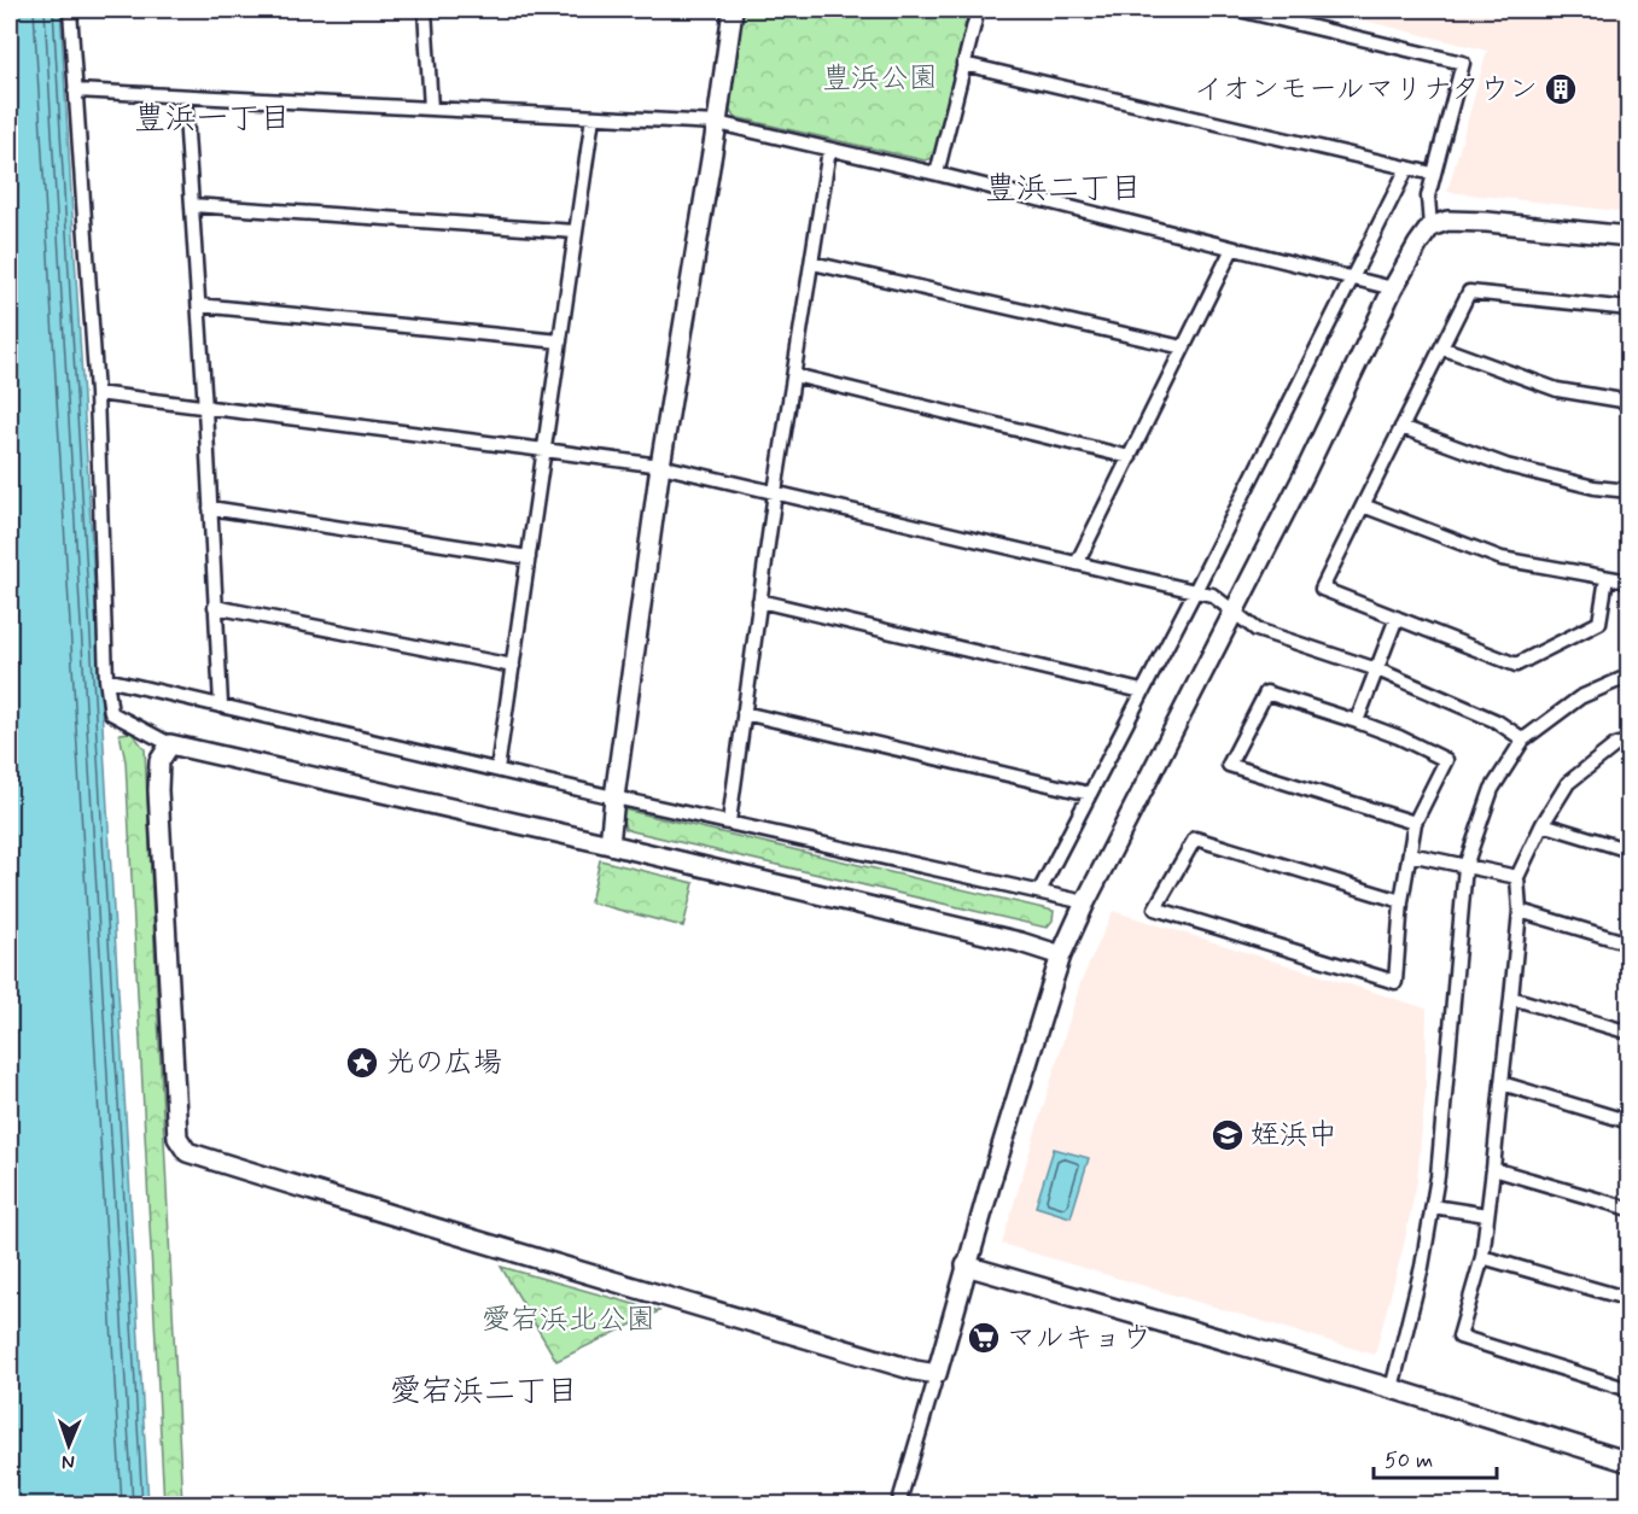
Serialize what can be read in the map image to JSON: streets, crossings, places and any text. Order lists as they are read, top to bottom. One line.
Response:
{"districts":["豊浜一丁目","豊浜二丁目","愛宕浜二丁目"],"parks":["豊浜公園","愛宕浜北公園"],"places":{"building":["イオンモールマリナタウン"],"place":["光の広場"],"school or university":["姪浜中"],"supermarket":["マルキョウ"]},"scale_bar":"50 m","north":"bottom"}
